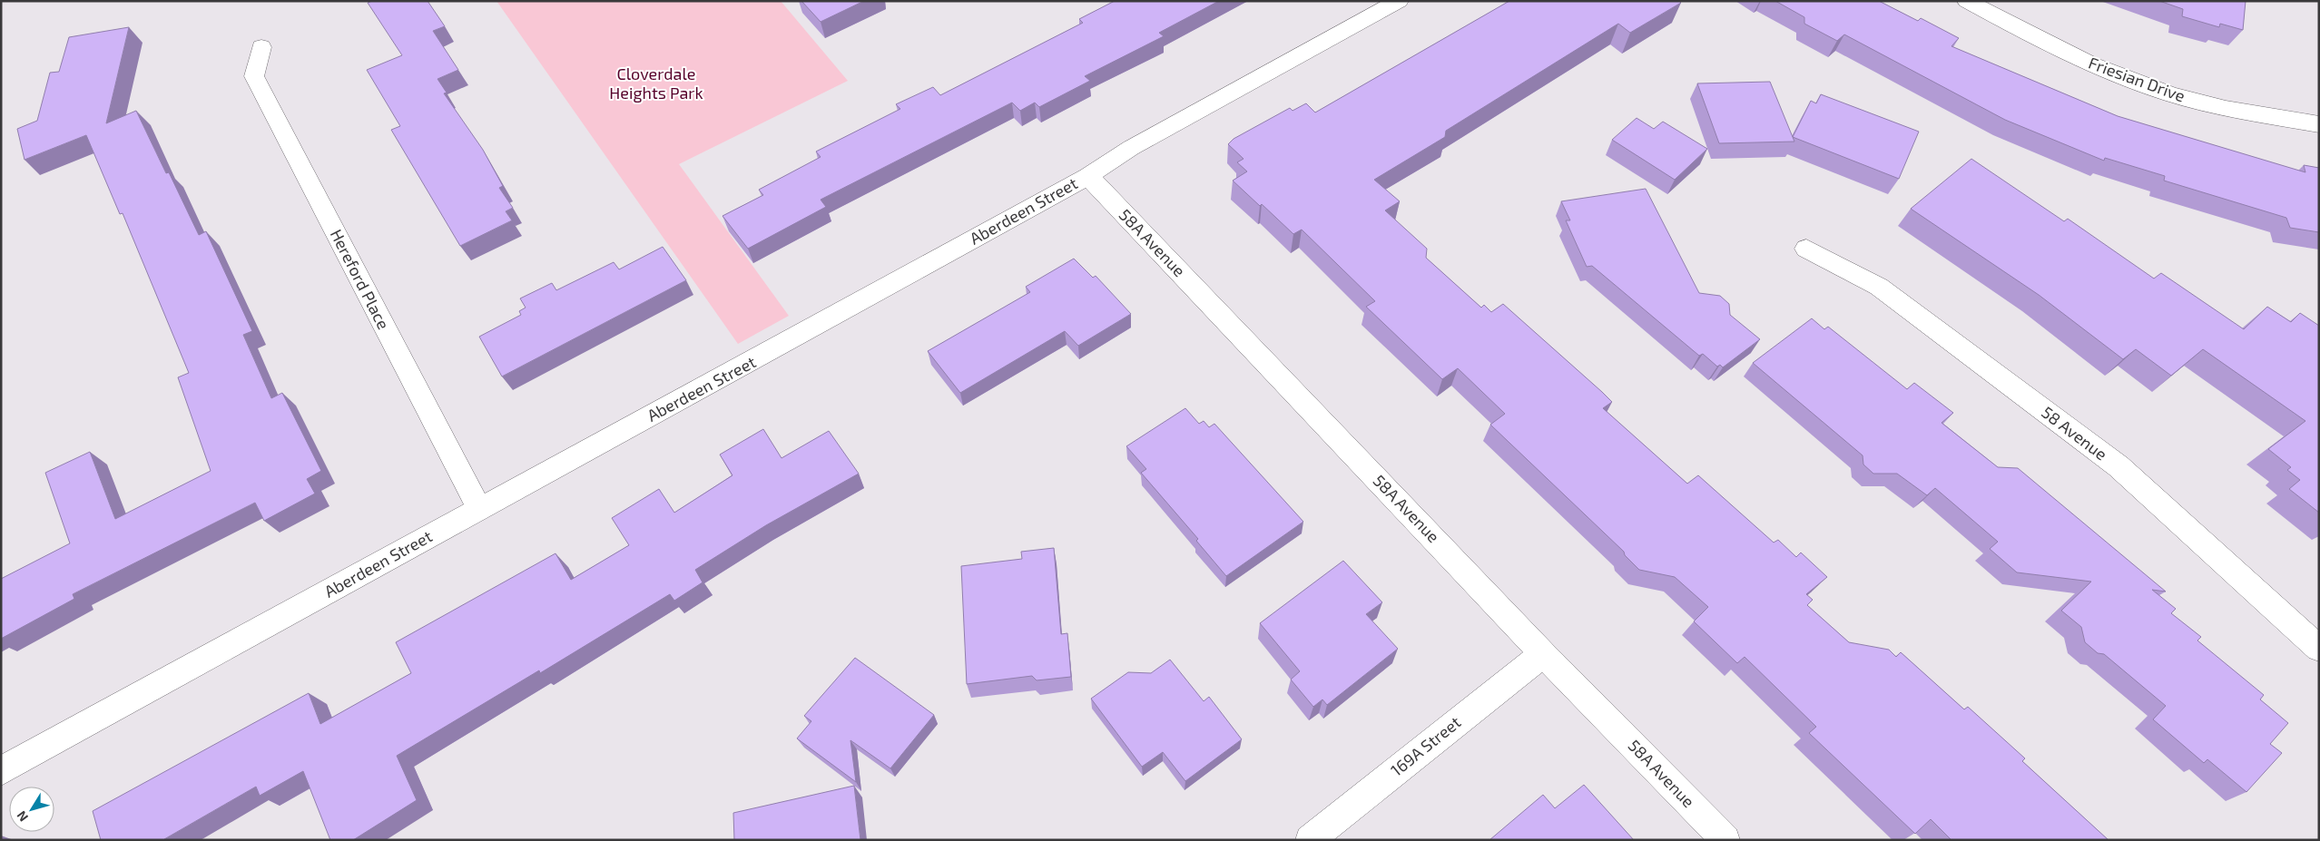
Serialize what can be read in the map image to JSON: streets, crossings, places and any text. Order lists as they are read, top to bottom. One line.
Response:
{"streets":{"street":["Friesian Drive","Aberdeen Street","58A Avenue","Hereford Place","58 Avenue","169A Street"]},"crossings":[["Aberdeen Street","58A Avenue"],["Aberdeen Street","Hereford Place"],["58A Avenue","169A Street"]],"parks":["Cloverdale Heights Park"],"north":"bottom left"}
